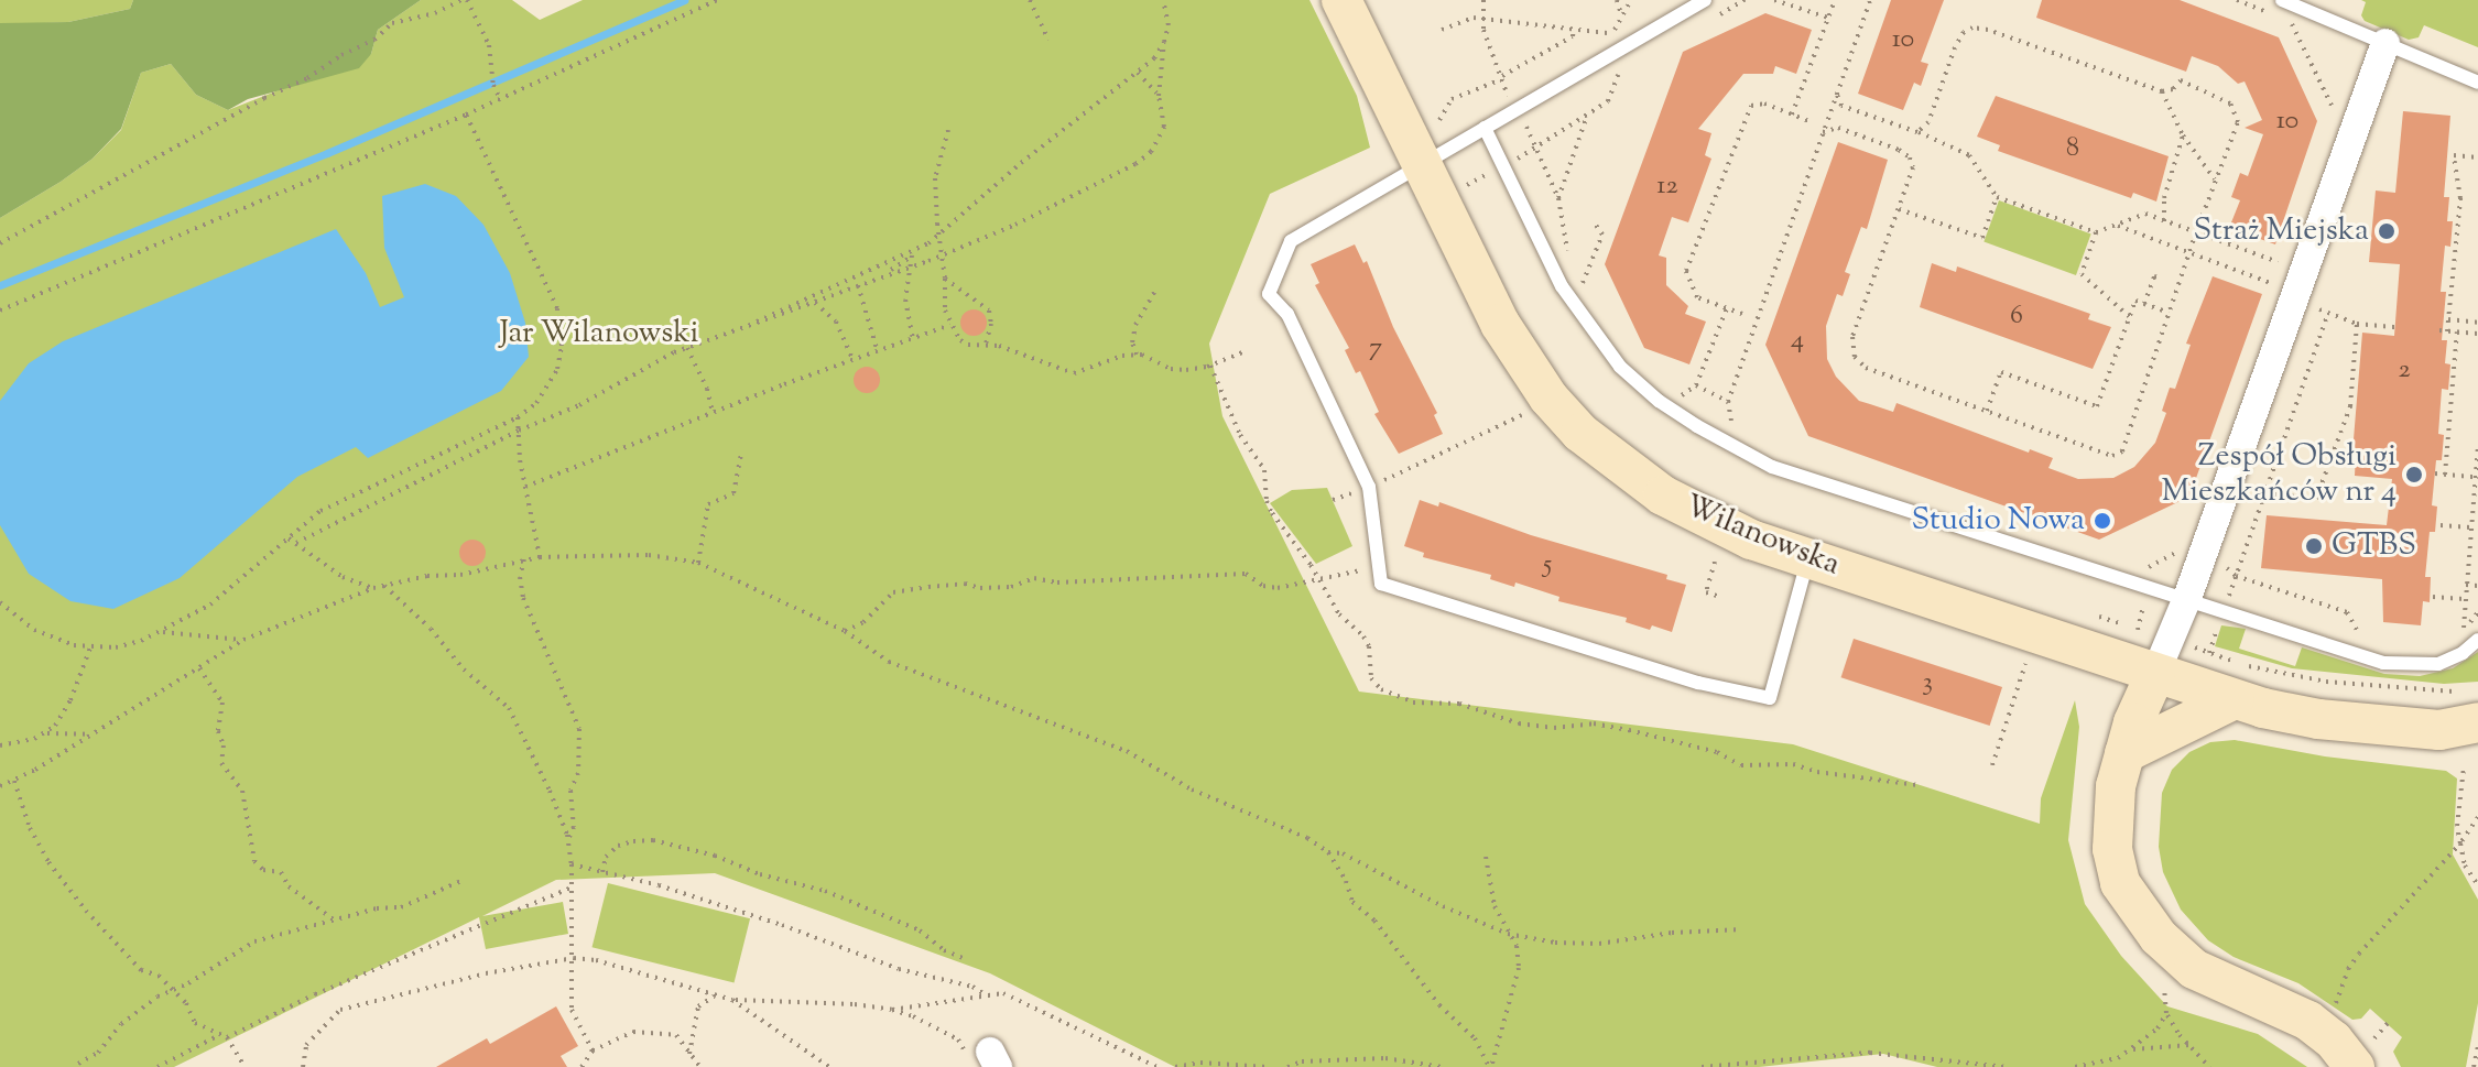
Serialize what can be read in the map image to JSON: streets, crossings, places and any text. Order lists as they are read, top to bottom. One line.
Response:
{"streets":{"street":["Wilanowska"]},"parks":["Jar Wilanowski"],"places":["Straż Miejska","Zespół Obsługi Mieszkańców nr 4","Studio Nowa","GTBS"],"house_numbers":["10","10","8","12","6","4","7","2","5","3"]}
